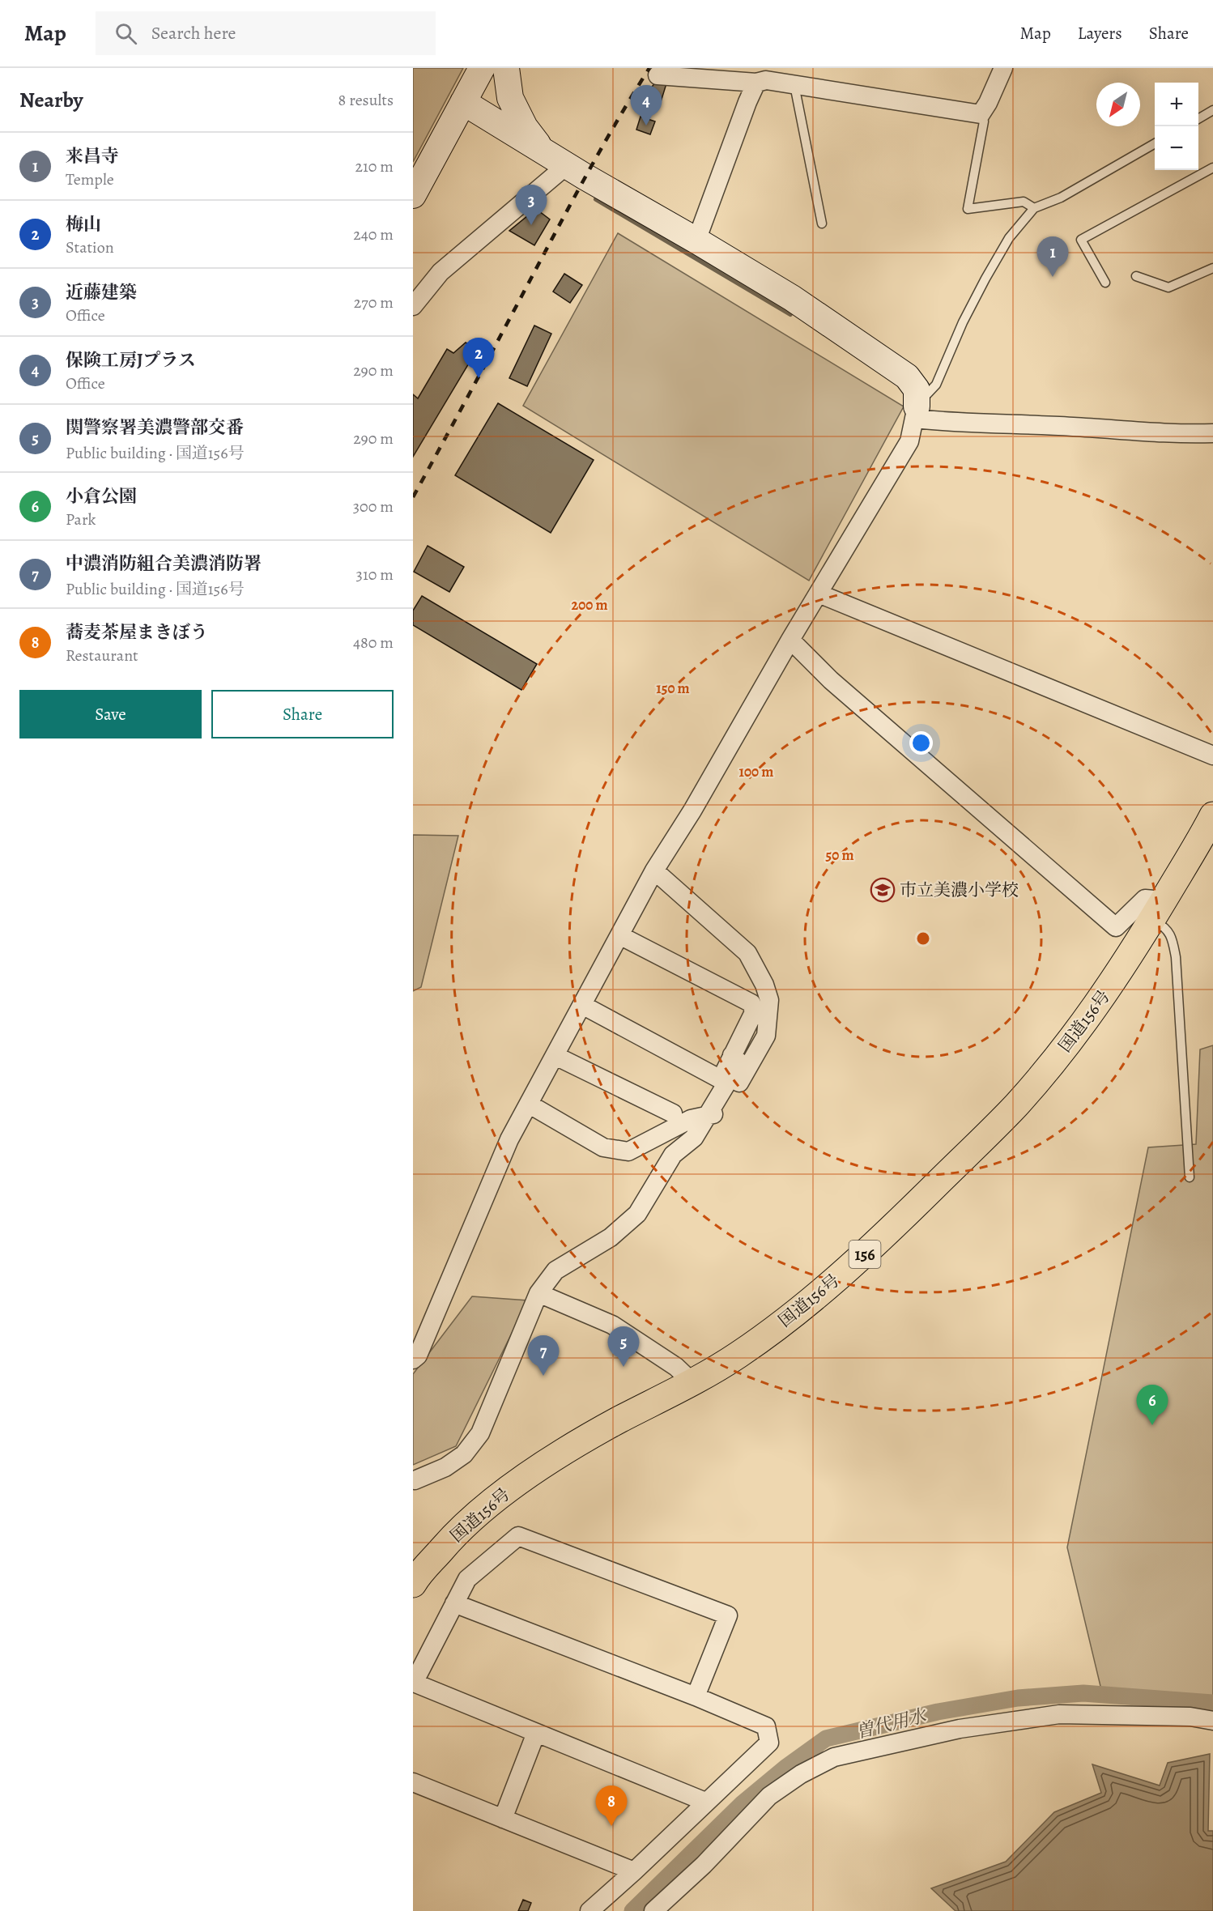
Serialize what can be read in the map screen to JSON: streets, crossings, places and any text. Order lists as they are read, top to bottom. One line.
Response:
{"streets":{"highway":["国道156号","156"]},"water":["曽代用水"],"places":{"school or university":["市立美濃小学校"]},"north":"bottom left","page":{"header":"Map","search":"Search here","nav":["Map","Layers","Share"],"heading":["Nearby","8 results"],"map_buttons":["+","−"],"pins":["4","3","1","2","5","7","6","8"],"list":[{"mark":"1","name":"来昌寺","note":"Temple","value":"210 m"},{"mark":"2","name":"梅山","note":"Station","value":"240 m"},{"mark":"3","name":"近藤建築","note":"Office","value":"270 m"},{"mark":"4","name":"保険工房Jプラス","note":"Office","value":"290 m"},{"mark":"5","name":"関警察署美濃警部交番","note":"Public building · 国道156号","value":"290 m"},{"mark":"6","name":"小倉公園","note":"Park","value":"300 m"},{"mark":"7","name":"中濃消防組合美濃消防署","note":"Public building · 国道156号","value":"310 m"},{"mark":"8","name":"蕎麦茶屋まきぼう","note":"Restaurant","value":"480 m"}],"buttons":["Save","Share"]},"rings":["200 m","150 m","100 m","50 m"]}
